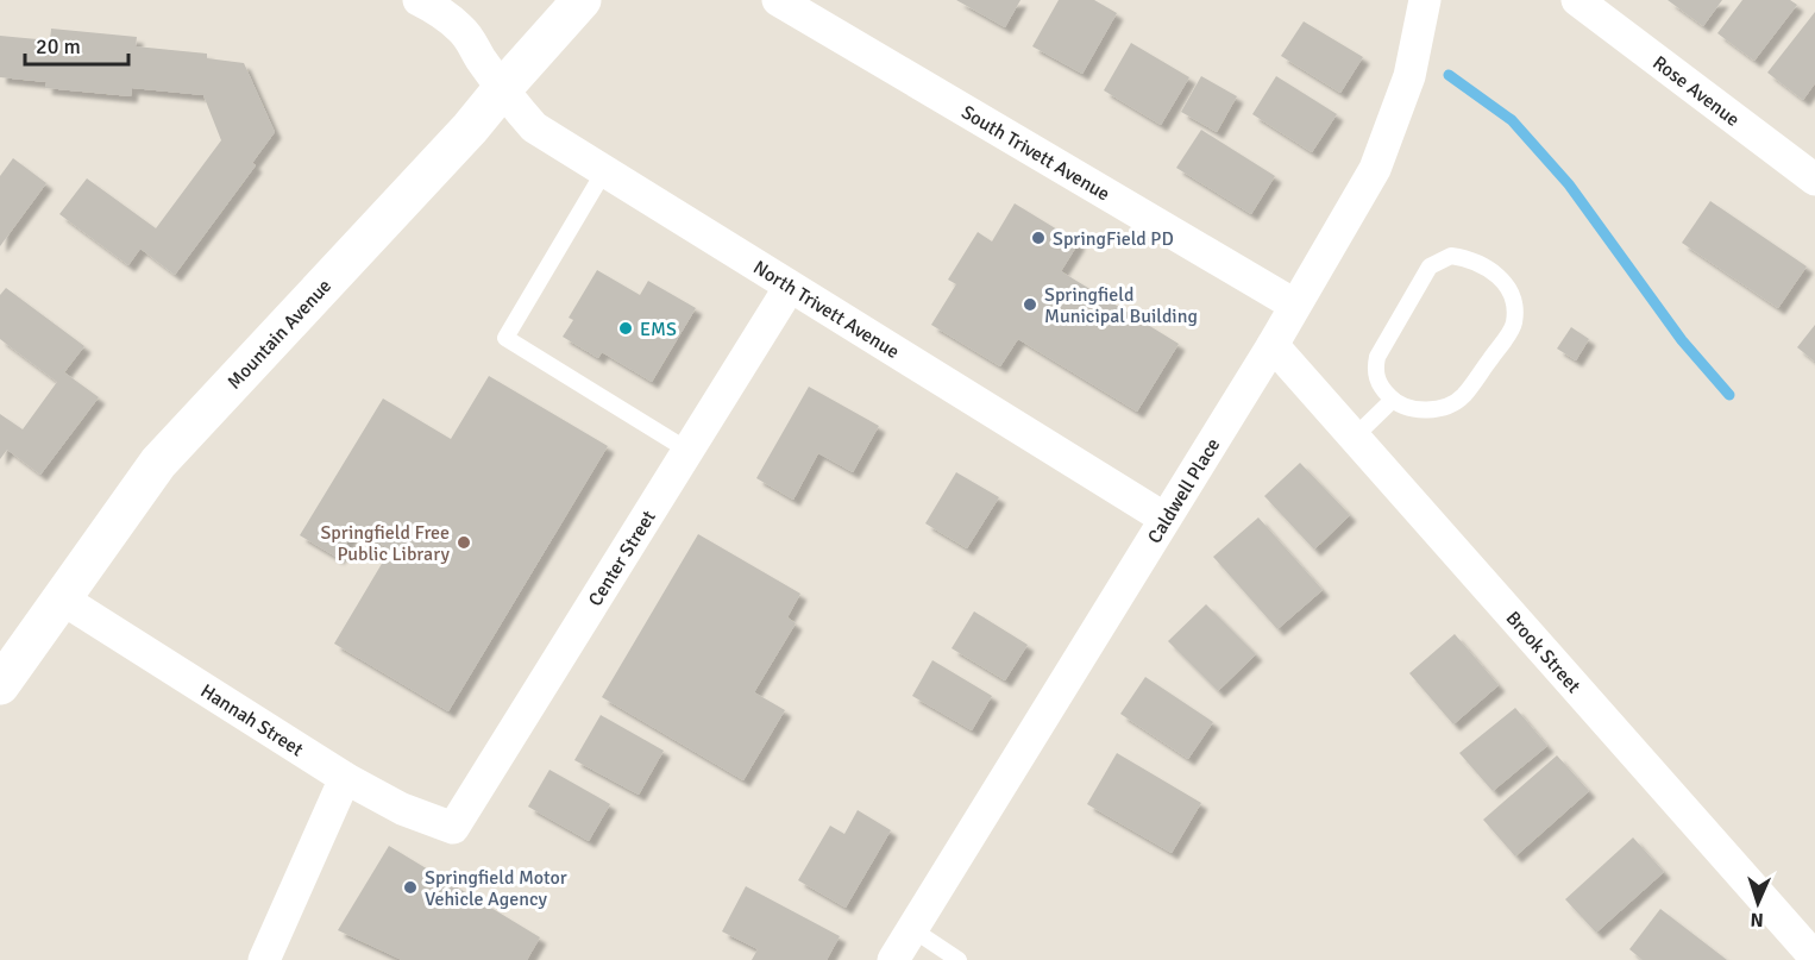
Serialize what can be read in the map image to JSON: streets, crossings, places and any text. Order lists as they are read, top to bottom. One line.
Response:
{"streets":{"street":["Rose Avenue","South Trivett Avenue","North Trivett Avenue","Mountain Avenue","Caldwell Place","Center Street","Brook Street","Hannah Street"]},"crossings":[["South Trivett Avenue","Caldwell Place"],["North Trivett Avenue","Mountain Avenue"],["North Trivett Avenue","Caldwell Place"],["North Trivett Avenue","Center Street"],["Mountain Avenue","Hannah Street"],["Caldwell Place","Brook Street"],["Center Street","Hannah Street"]],"places":["SpringField PD","Springfield Municipal Building","EMS","Springfield Free Public Library","Springfield Motor Vehicle Agency"],"scale_bar":"20 m","north":"bottom"}
